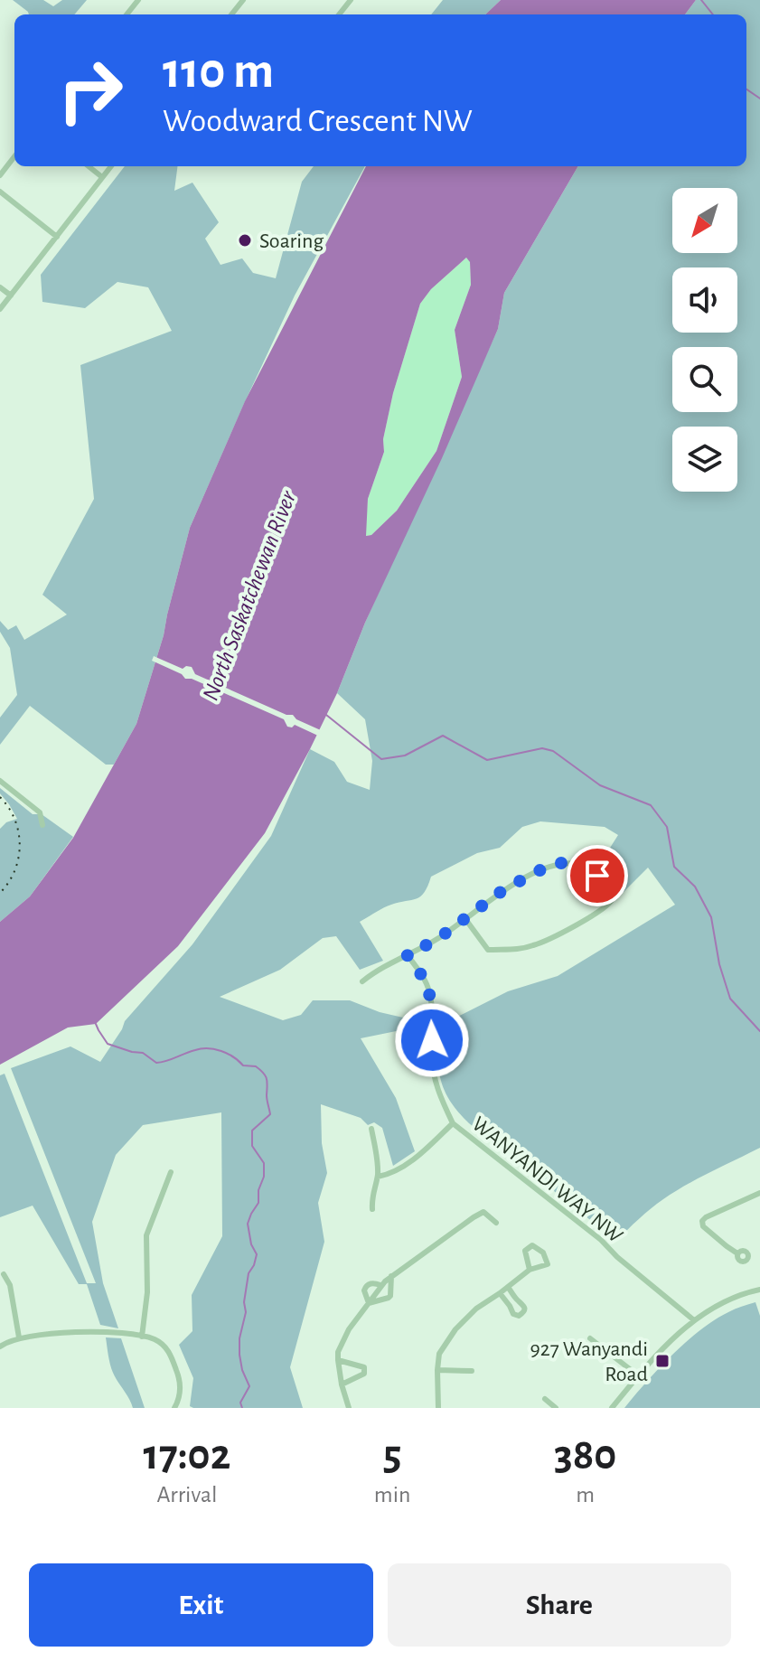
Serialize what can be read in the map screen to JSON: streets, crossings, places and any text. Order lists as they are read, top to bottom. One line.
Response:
{"streets":{"street":["WANYANDI WAY NW"]},"water":["North Saskatchewan River"],"places":{"other":["Soaring"],"transit":["927 Wanyandi Road"]},"north":"bottom left","page":{"turn":["110 m","Woodward Crescent NW"],"eta":["17:02","Arrival","5","min","380","m"],"buttons":["Exit","Share"]}}
